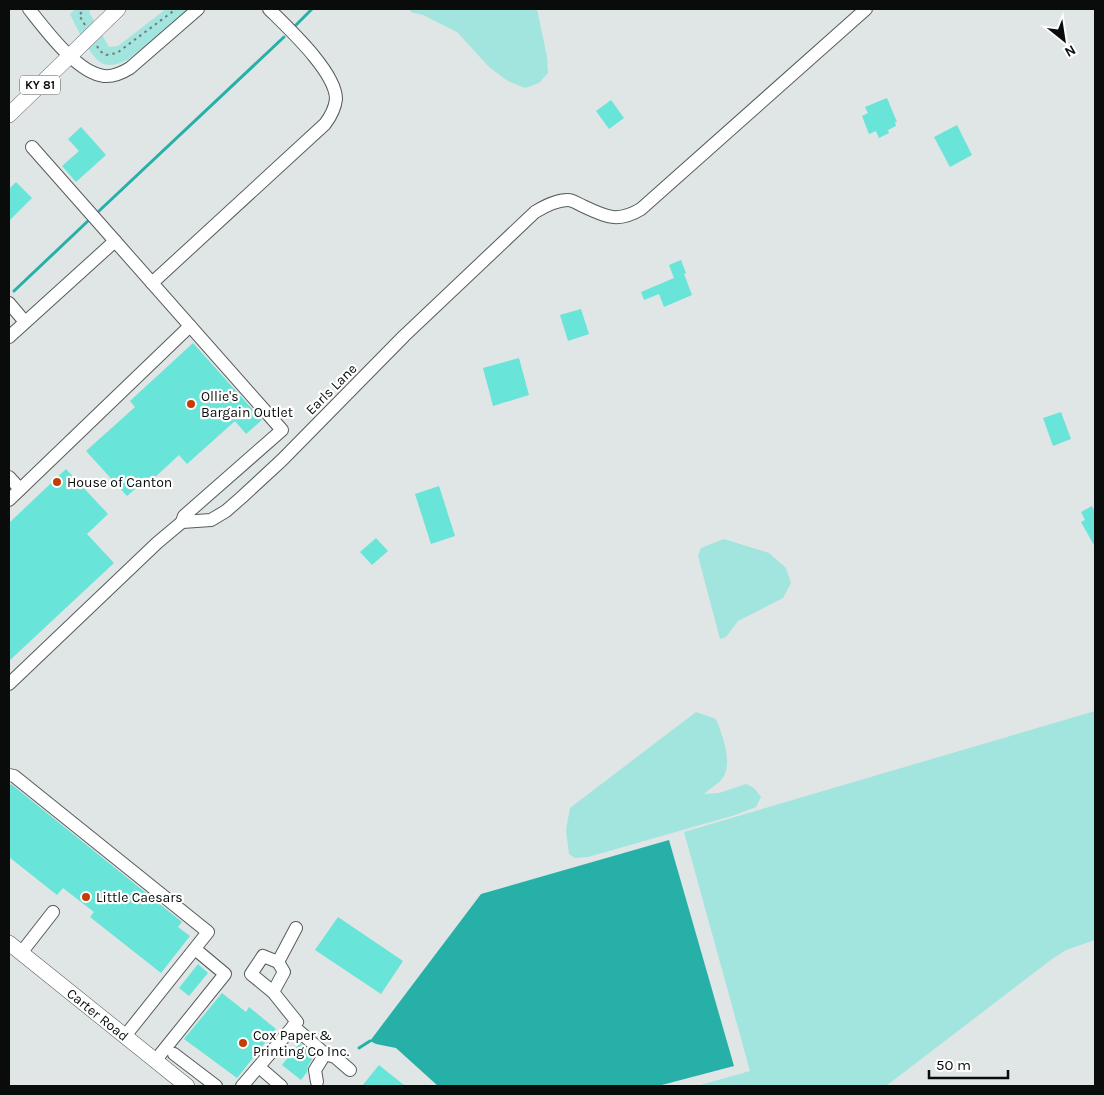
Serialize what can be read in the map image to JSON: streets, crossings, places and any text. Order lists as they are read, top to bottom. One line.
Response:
{"streets":{"main road":["KY 81","Carter Road"],"street":["Earls Lane"]},"places":["Ollie's Bargain Outlet","House of Canton","Little Caesars","Cox Paper & Printing Co Inc."],"scale_bar":"50 m","north":"bottom right"}
